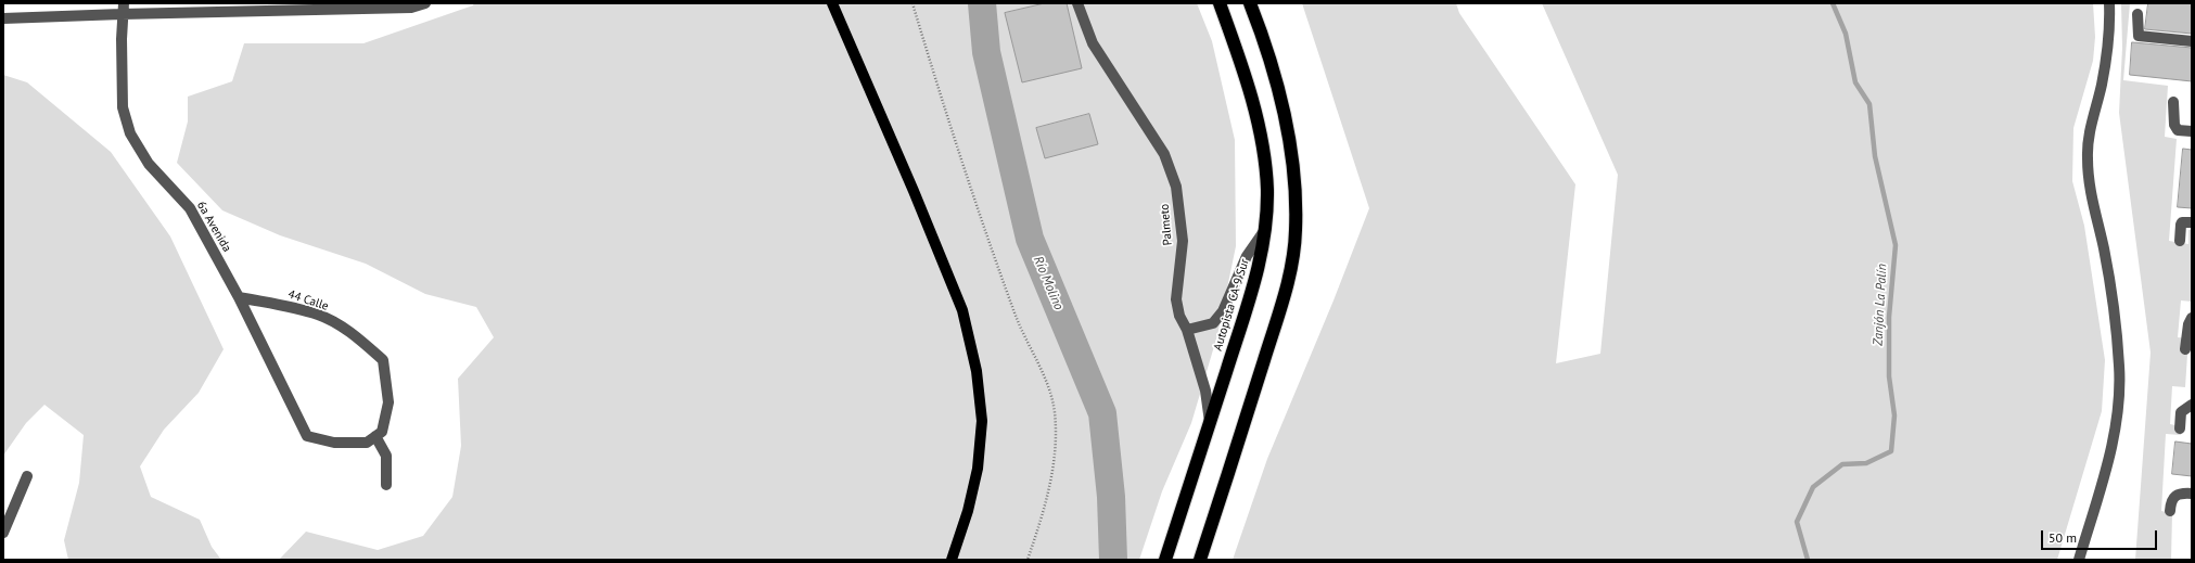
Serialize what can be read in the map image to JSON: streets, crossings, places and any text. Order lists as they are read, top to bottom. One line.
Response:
{"streets":{"highway":["Autopista CA-9 Sur"],"street":["Palmeto","6a Avenida","44 Calle"]},"crossings":[["Palmeto","Autopista CA-9 Sur"],["6a Avenida","44 Calle"]],"water":["Río Molino","Zanjón La Palín"],"scale_bar":"50 m"}
